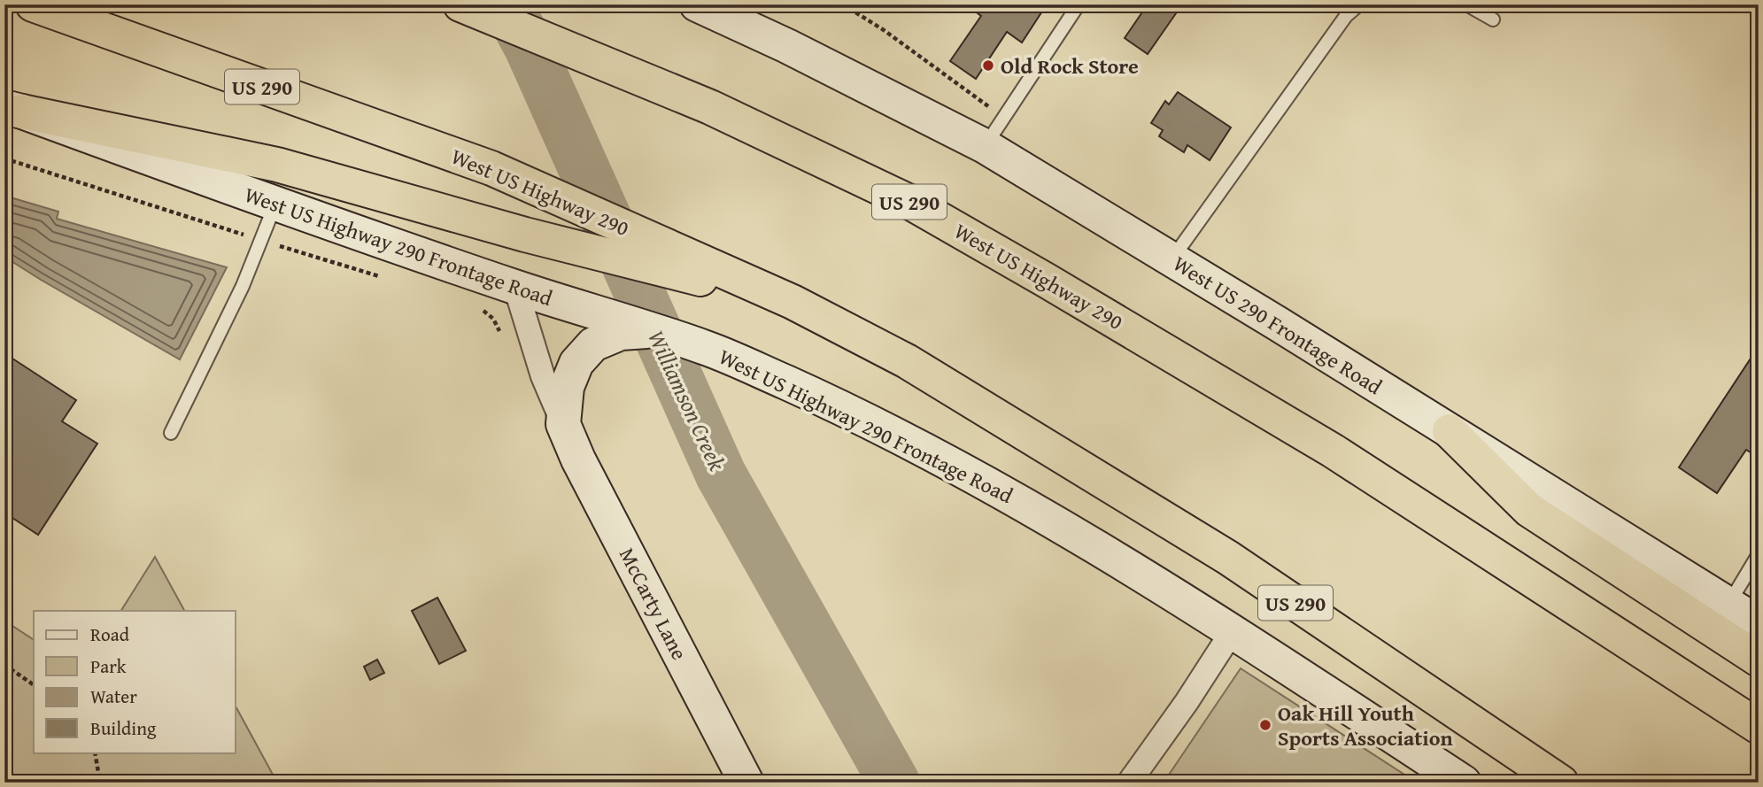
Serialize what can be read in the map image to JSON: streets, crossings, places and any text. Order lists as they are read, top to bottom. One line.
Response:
{"streets":{"highway":["US 290","West US Highway 290"],"main road":["West US Highway 290 Frontage Road","West US 290 Frontage Road","McCarty Lane"]},"crossings":[["West US Highway 290 Frontage Road","McCarty Lane"]],"water":["Williamson Creek"],"places":["Old Rock Store","Oak Hill Youth Sports Association"],"legend":["Road","Park","Water","Building"]}
